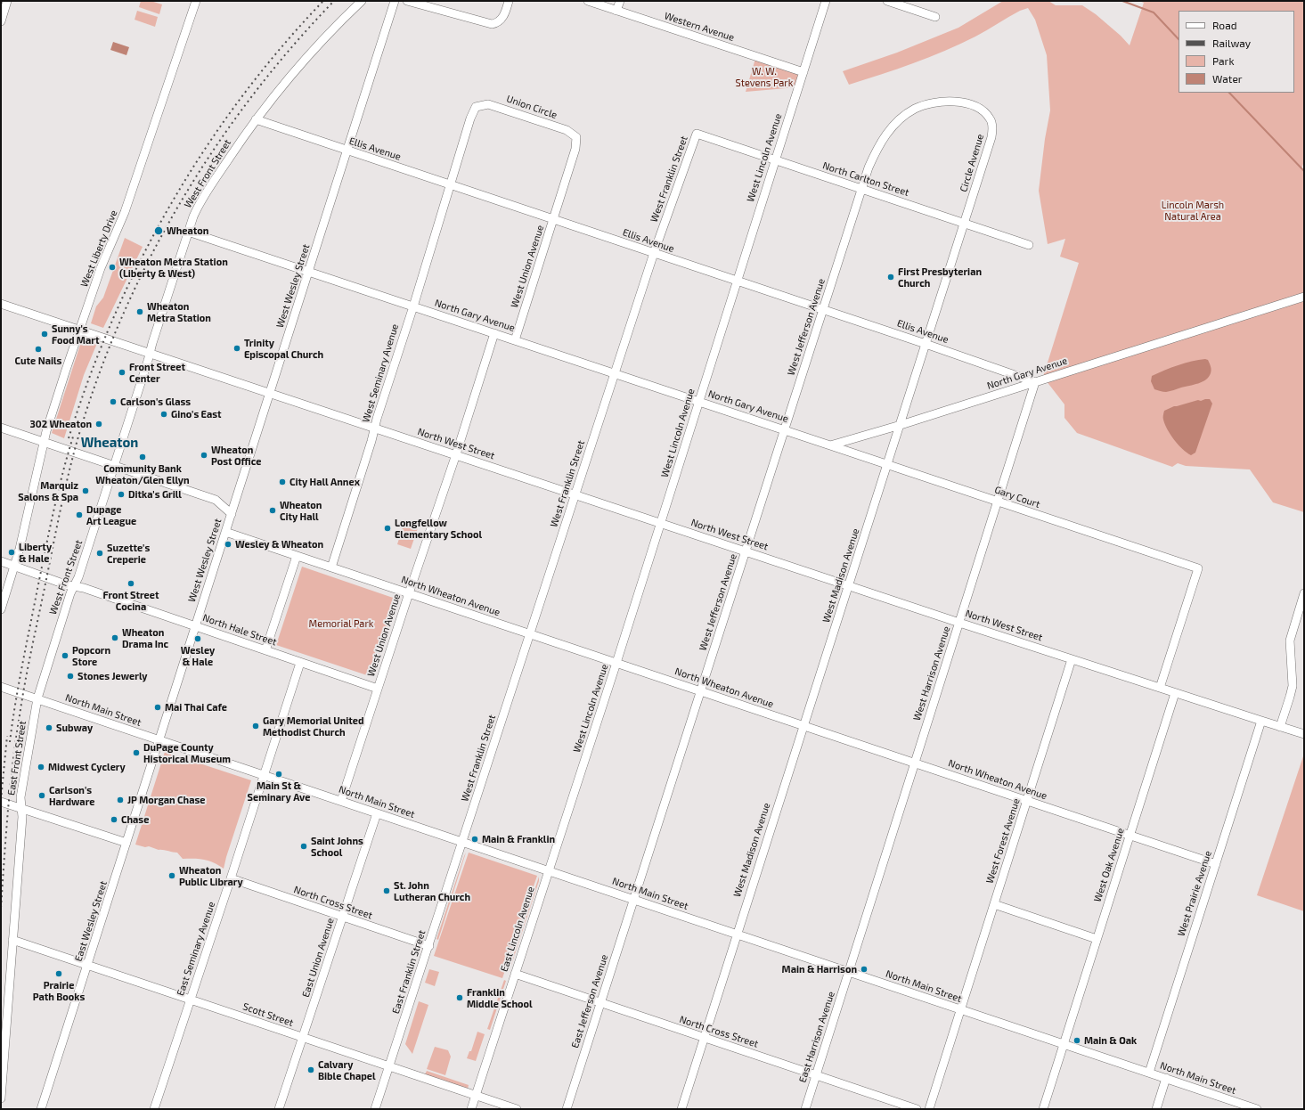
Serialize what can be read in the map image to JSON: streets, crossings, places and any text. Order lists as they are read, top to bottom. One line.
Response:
{"streets":{"street":["Western Avenue","Union Circle","Ellis Avenue","West Lincoln Avenue","Circle Avenue","West Front Street","West Franklin Street","North Carlton Street","West Liberty Drive","West Union Avenue","West Wesley Street","North Gary Avenue","West Jefferson Avenue","West Seminary Avenue","North West Street","Gary Court","West Madison Avenue","North Wheaton Avenue","North Hale Street","West Harrison Avenue","North Main Street","East Front Street","West Forest Avenue","West Oak Avenue","West Prairie Avenue","North Cross Street","East Wesley Street","East Lincoln Avenue","East Seminary Avenue","East Union Avenue","East Franklin Street","East Jefferson Avenue","Scott Street","East Harrison Avenue"]},"crossings":[["Western Avenue","West Lincoln Avenue"],["Union Circle","Ellis Avenue"],["Union Circle","West Union Avenue"],["Union Circle","West Seminary Avenue"],["Ellis Avenue","West Lincoln Avenue"],["Ellis Avenue","West Front Street"],["Ellis Avenue","West Franklin Street"],["Ellis Avenue","West Union Avenue"],["Ellis Avenue","West Wesley Street"],["Ellis Avenue","North Gary Avenue"],["Ellis Avenue","West Jefferson Avenue"],["Ellis Avenue","West Seminary Avenue"],["Ellis Avenue","West Madison Avenue"],["Ellis Avenue","West Harrison Avenue"],["West Lincoln Avenue","North Carlton Street"],["West Lincoln Avenue","North Gary Avenue"],["West Lincoln Avenue","North West Street"],["West Lincoln Avenue","North Wheaton Avenue"],["West Lincoln Avenue","North Main Street"],["West Lincoln Avenue","East Lincoln Avenue"],["Circle Avenue","North Carlton Street"],["Circle Avenue","West Jefferson Avenue"],["Circle Avenue","West Madison Avenue"],["West Front Street","North Gary Avenue"],["West Front Street","North West Street"],["West Front Street","North Hale Street"],["West Front Street","North Main Street"],["West Front Street","East Front Street"],["West Franklin Street","North Carlton Street"],["West Franklin Street","North Gary Avenue"],["West Franklin Street","North West Street"],["West Franklin Street","North Wheaton Avenue"],["West Franklin Street","North Main Street"],["West Franklin Street","East Franklin Street"],["North Carlton Street","West Jefferson Avenue"],["North Carlton Street","West Madison Avenue"],["West Liberty Drive","North West Street"],["West Liberty Drive","North Hale Street"],["West Union Avenue","North Gary Avenue"],["West Union Avenue","North West Street"],["West Union Avenue","North Wheaton Avenue"],["West Union Avenue","North Hale Street"],["West Union Avenue","North Main Street"],["West Wesley Street","North Gary Avenue"],["West Wesley Street","North West Street"],["West Wesley Street","North Wheaton Avenue"],["West Wesley Street","North Hale Street"],["West Wesley Street","North Main Street"],["West Wesley Street","East Wesley Street"],["North Gary Avenue","West Jefferson Avenue"],["North Gary Avenue","West Seminary Avenue"],["North Gary Avenue","Gary Court"],["North Gary Avenue","West Madison Avenue"],["North Gary Avenue","West Harrison Avenue"],["West Jefferson Avenue","North West Street"],["West Jefferson Avenue","North Wheaton Avenue"],["West Jefferson Avenue","North Main Street"],["West Jefferson Avenue","East Jefferson Avenue"],["West Seminary Avenue","North West Street"],["West Seminary Avenue","North Wheaton Avenue"],["North West Street","Gary Court"],["North West Street","West Madison Avenue"],["North West Street","West Harrison Avenue"],["North West Street","West Forest Avenue"],["North West Street","West Oak Avenue"],["North West Street","West Prairie Avenue"],["Gary Court","West Madison Avenue"],["Gary Court","West Harrison Avenue"],["West Madison Avenue","North Wheaton Avenue"],["West Madison Avenue","North Main Street"],["West Madison Avenue","North Cross Street"],["North Wheaton Avenue","West Harrison Avenue"],["North Wheaton Avenue","West Forest Avenue"],["North Wheaton Avenue","West Oak Avenue"],["North Wheaton Avenue","West Prairie Avenue"],["West Harrison Avenue","North Main Street"],["West Harrison Avenue","East Harrison Avenue"],["North Main Street","East Front Street"],["North Main Street","West Forest Avenue"],["North Main Street","West Oak Avenue"],["North Main Street","West Prairie Avenue"],["North Main Street","East Wesley Street"],["North Main Street","East Lincoln Avenue"],["North Main Street","East Seminary Avenue"],["North Main Street","East Union Avenue"],["North Main Street","East Franklin Street"],["North Main Street","East Jefferson Avenue"],["North Main Street","East Harrison Avenue"],["East Front Street","Scott Street"],["North Cross Street","East Lincoln Avenue"],["North Cross Street","East Seminary Avenue"],["North Cross Street","East Union Avenue"],["North Cross Street","East Franklin Street"],["North Cross Street","East Jefferson Avenue"],["North Cross Street","East Harrison Avenue"],["East Wesley Street","Scott Street"],["East Lincoln Avenue","Scott Street"],["East Seminary Avenue","Scott Street"],["East Union Avenue","Scott Street"],["East Franklin Street","Scott Street"]],"districts":["Wheaton"],"parks":["W. W. Stevens Park","Lincoln Marsh Natural Area","Memorial Park"],"places":["Wheaton","Wheaton Metra Station (Liberty & West)","First Presbyterian Church","Wheaton Metra Station","Sunny's Food Mart","Trinity Episcopal Church","Cute Nails","Front Street Center","Carlson's Glass","Gino's East","302 Wheaton","Wheaton Post Office","Community Bank Wheaton/Glen Ellyn","City Hall Annex","Marquiz Salons & Spa","Ditka's Grill","Wheaton City Hall","Dupage Art League","Longfellow Elementary School","Wesley & Wheaton","Liberty & Hale","Suzette's Creperie","Front Street Cocina","Wheaton Drama Inc","Wesley & Hale","Popcorn Store","Stones Jewerly","Mai Thai Cafe","Gary Memorial United Methodist Church","Subway","DuPage County Historical Museum","Midwest Cyclery","Main St & Seminary Ave","Carlson's Hardware","JP Morgan Chase","Chase","Main & Franklin","Saint Johns School","Wheaton Public Library","St. John Lutheran Church","Main & Harrison","Prairie Path Books","Franklin Middle School","Main & Oak","Calvary Bible Chapel"],"legend":["Road","Railway","Park","Water"]}
